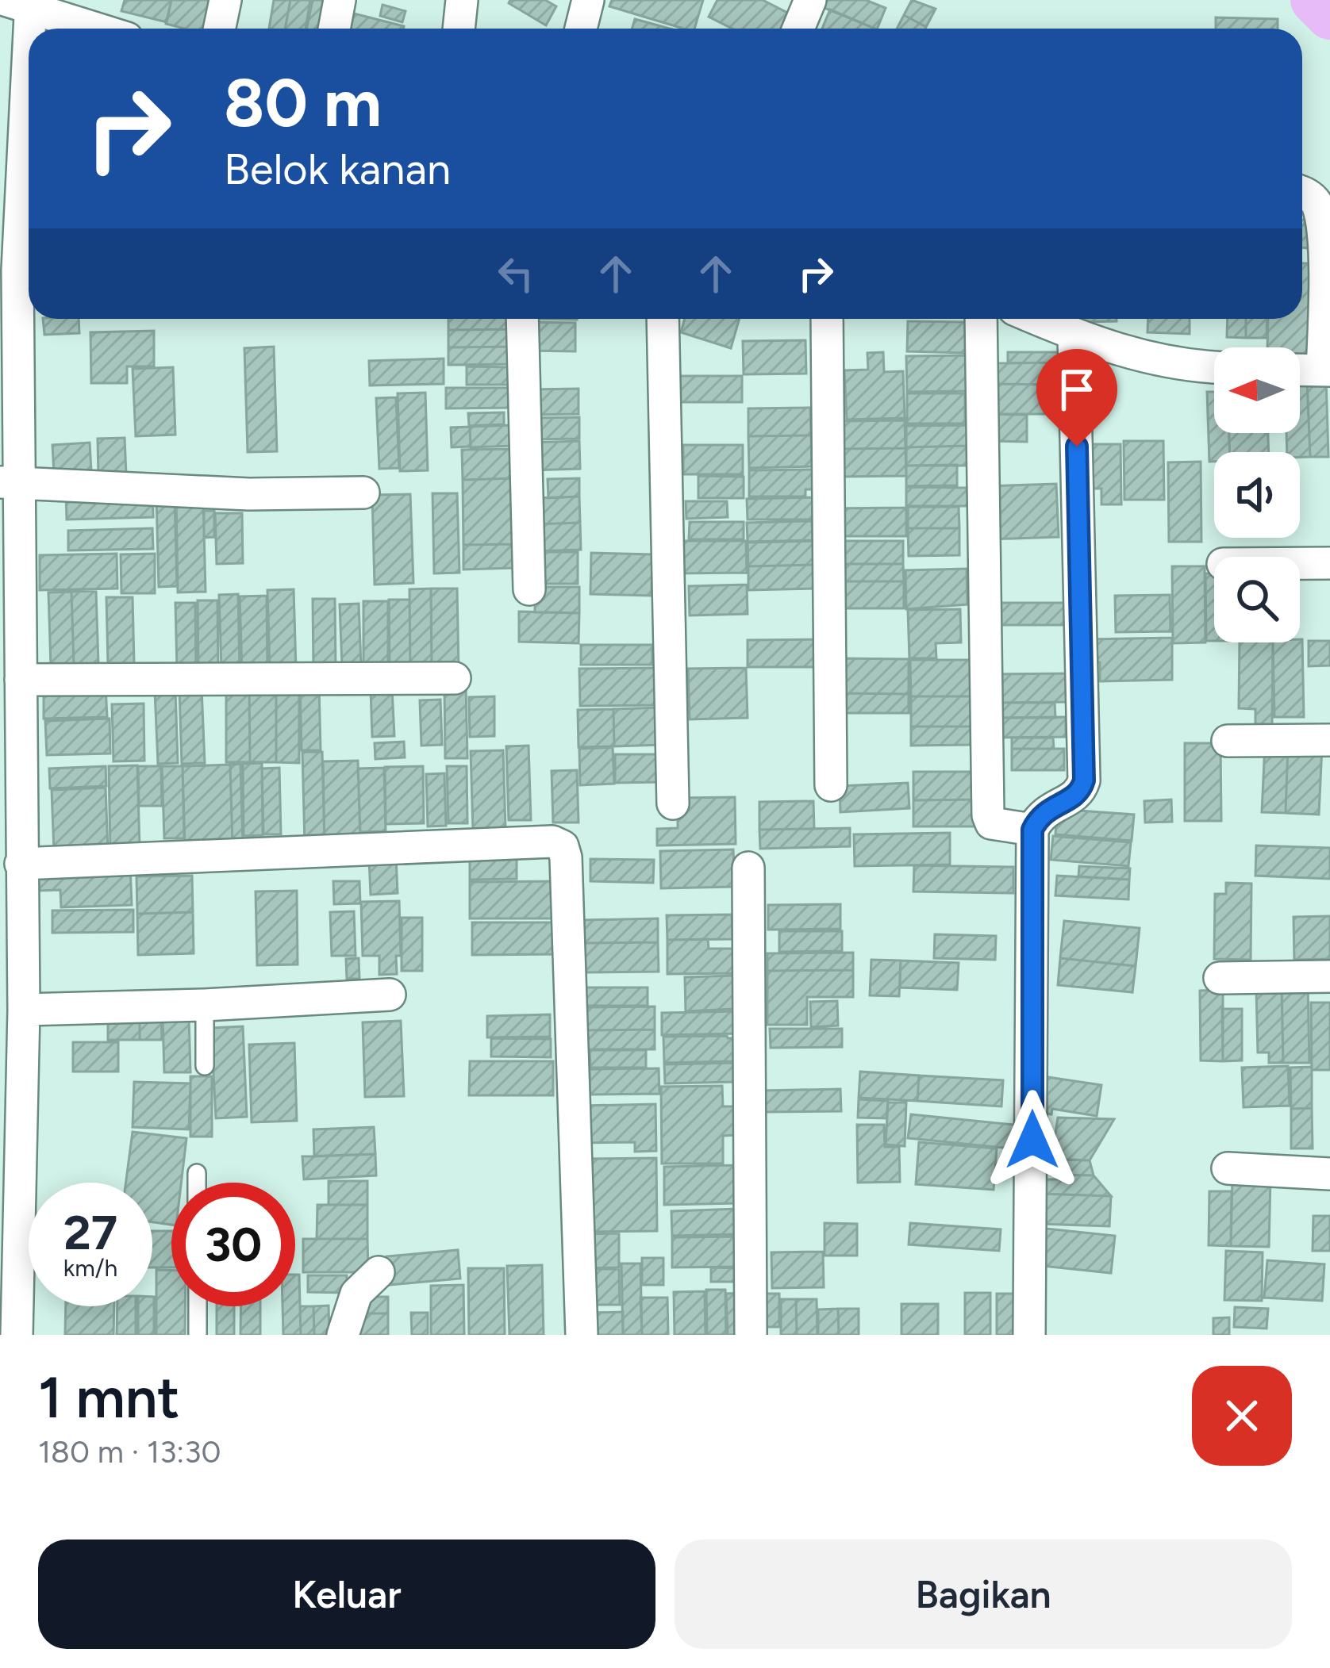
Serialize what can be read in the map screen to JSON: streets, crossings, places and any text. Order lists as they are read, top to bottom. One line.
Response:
{"north":"left","page":{"turn":["80 m","Belok kanan"],"speed":"27 km/h","limit":"30","heading":["1 mnt","180 m · 13:30"],"buttons":["Keluar","Bagikan"]}}
